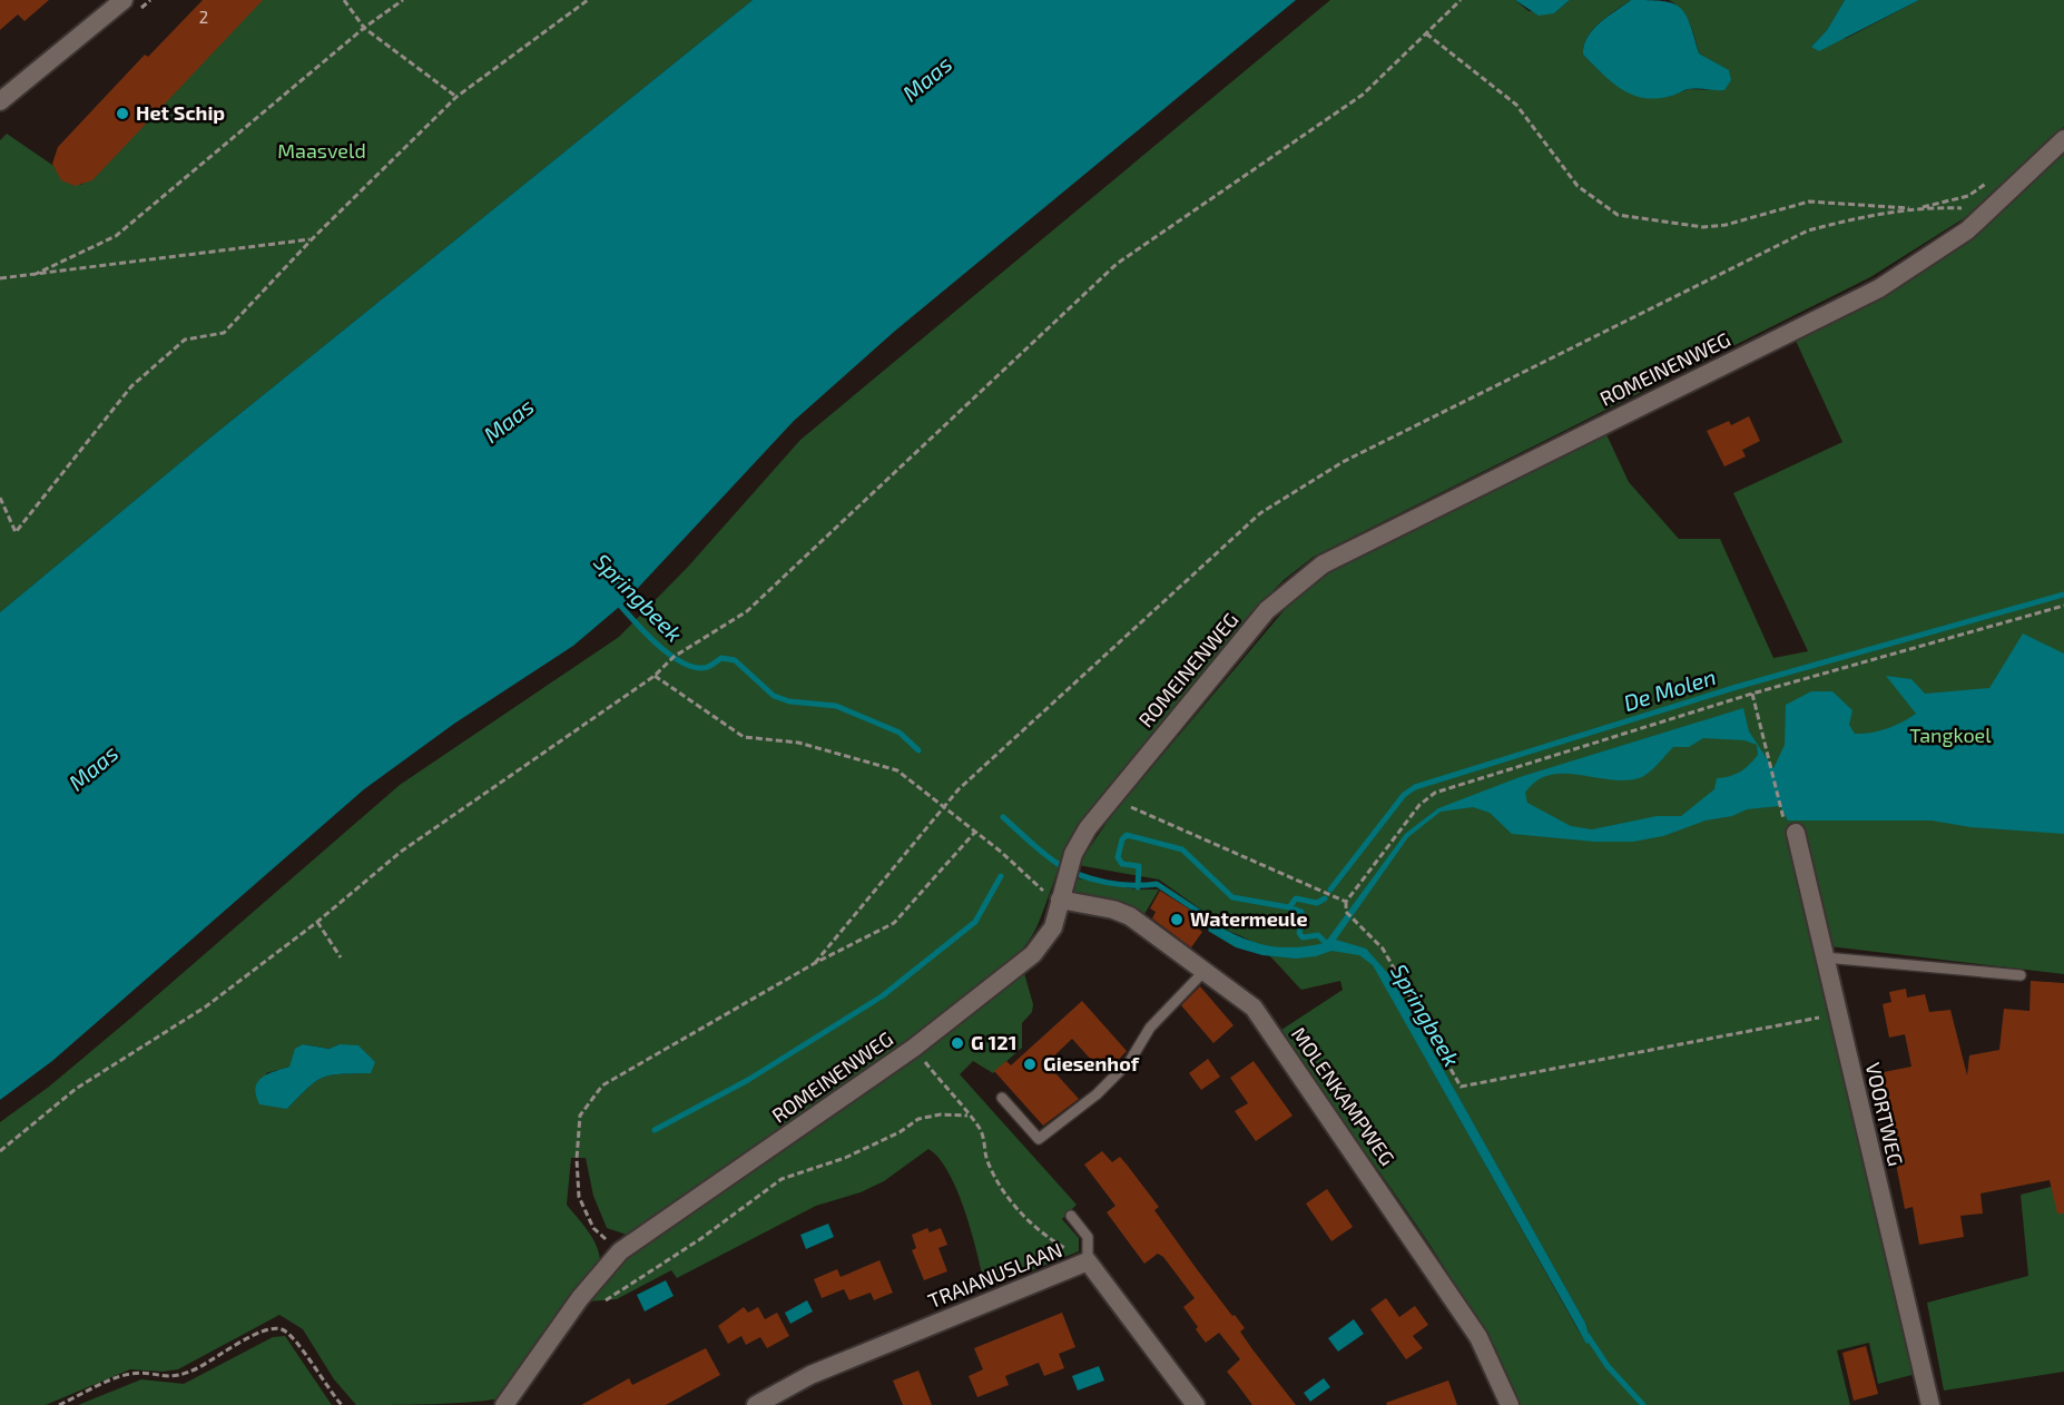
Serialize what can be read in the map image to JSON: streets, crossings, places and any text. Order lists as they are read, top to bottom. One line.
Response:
{"streets":{"street":["ROMEINENWEG","MOLENKAMPWEG","VOORTWEG","TRAIANUSLAAN"]},"crossings":[["ROMEINENWEG","MOLENKAMPWEG"]],"water":["Maas","Springbeek","De Molen"],"parks":["Maasveld","Tangkoel"],"places":["Het Schip","Watermeule","G 121","Giesenhof"],"house_numbers":["2"]}
